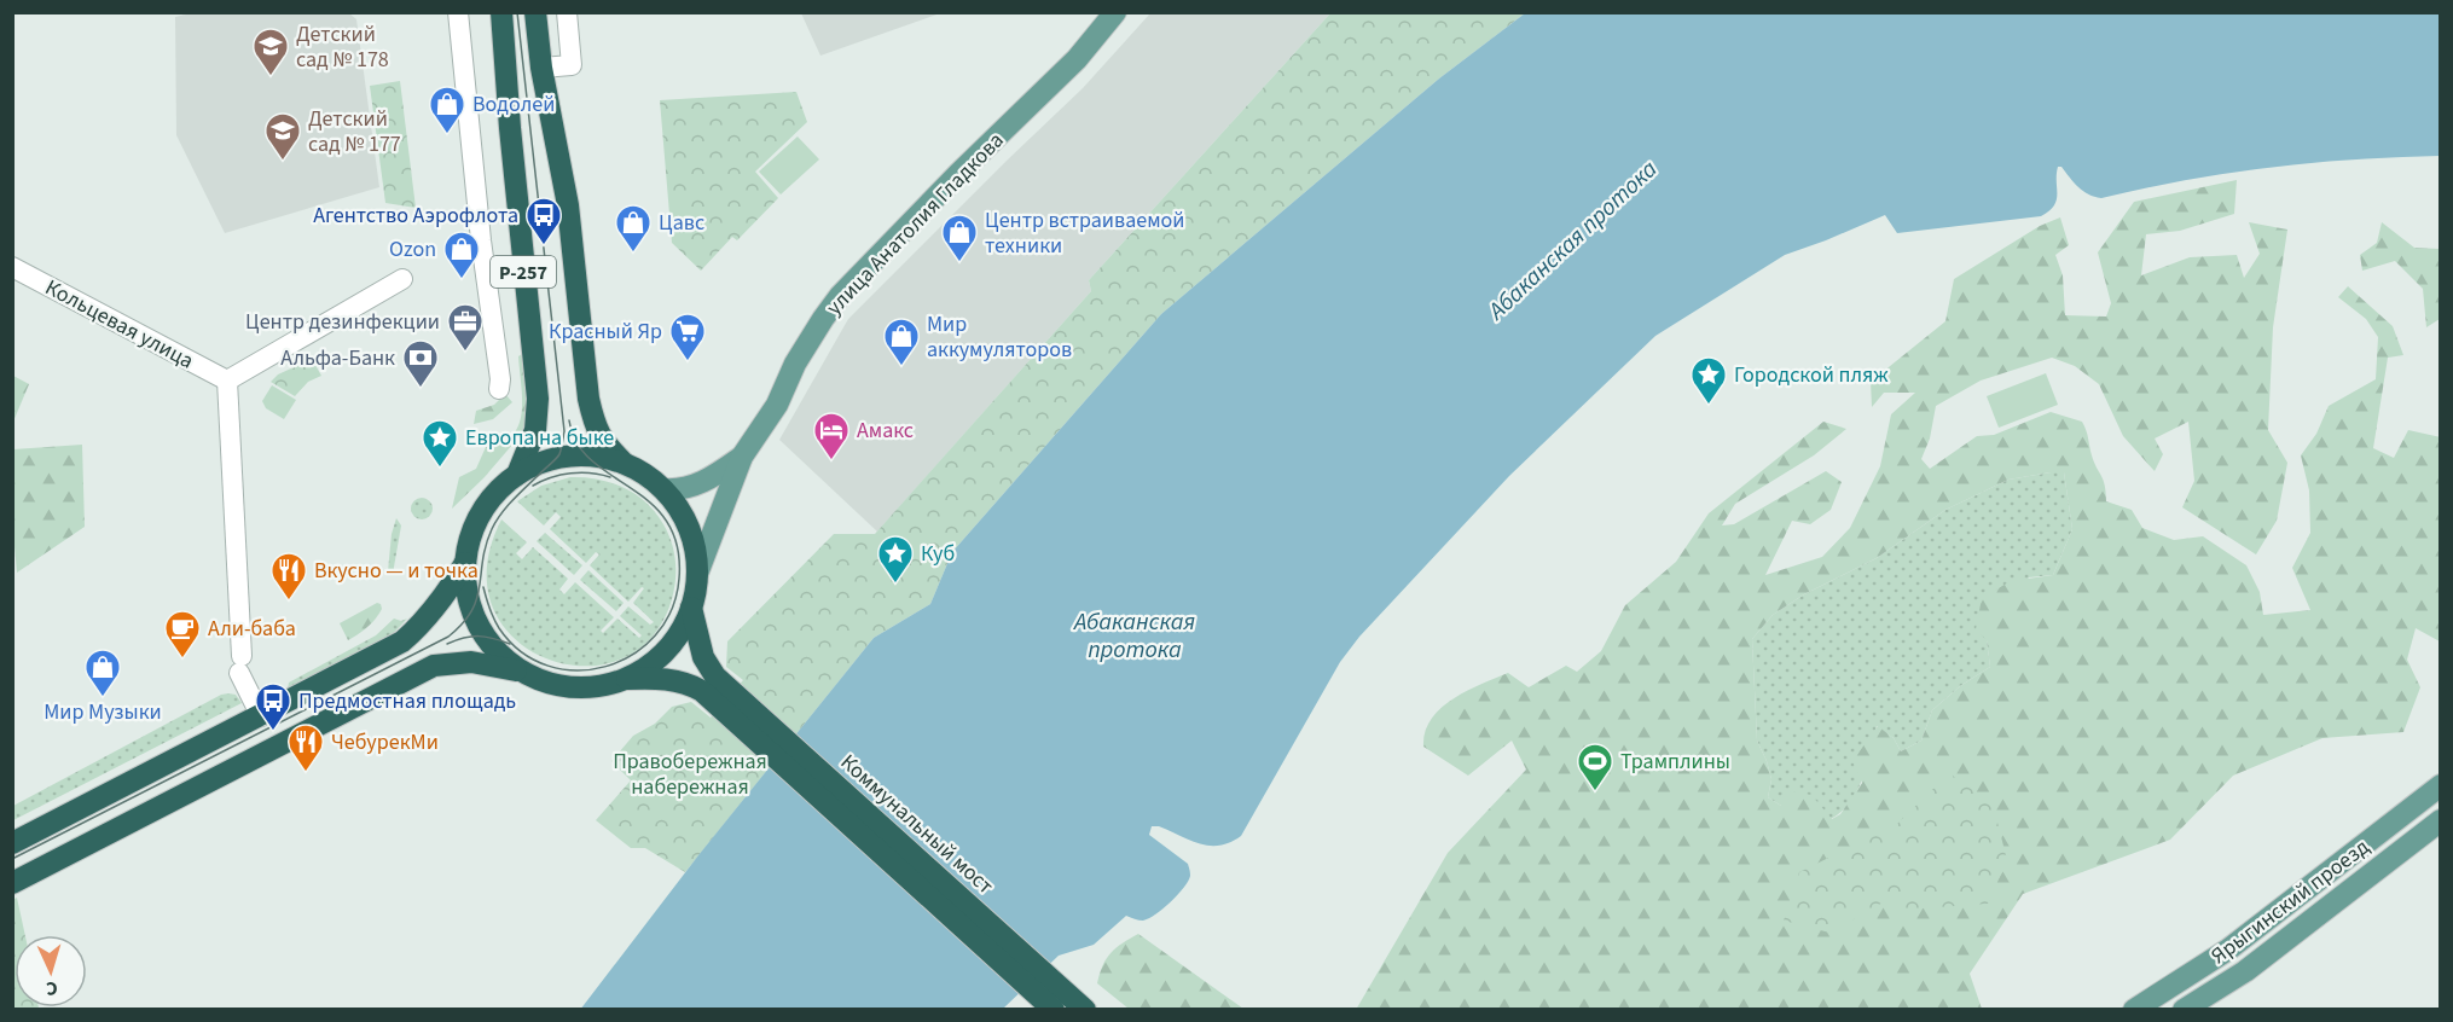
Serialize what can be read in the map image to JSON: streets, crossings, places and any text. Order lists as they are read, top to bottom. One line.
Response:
{"streets":{"highway":["Р-257","Коммунальный мост"],"main road":["улица Анатолия Гладкова","Ярыгинский проезд"],"street":["Кольцевая улица"]},"water":["Абаканская протока"],"parks":["Правобережная набережная"],"places":{"school or university":["Детский сад № 178","Детский сад № 177"],"shop":["Водолей","Цавс","Центр встраиваемой техники","Ozon","Мир аккумуляторов","Мир Музыки"],"bus stop":["Агентство Аэрофлота","Предмостная площадь"],"office":["Центр дезинфекции"],"supermarket":["Красный Яр"],"bank":["Альфа-Банк"],"place":["Городской пляж","Европа на быке","Куб"],"hotel":["Амакс"],"restaurant":["Вкусно — и точка","ЧебурекМи"],"cafe":["Али-баба"],"sports":["Трамплины"]},"north":"bottom"}
